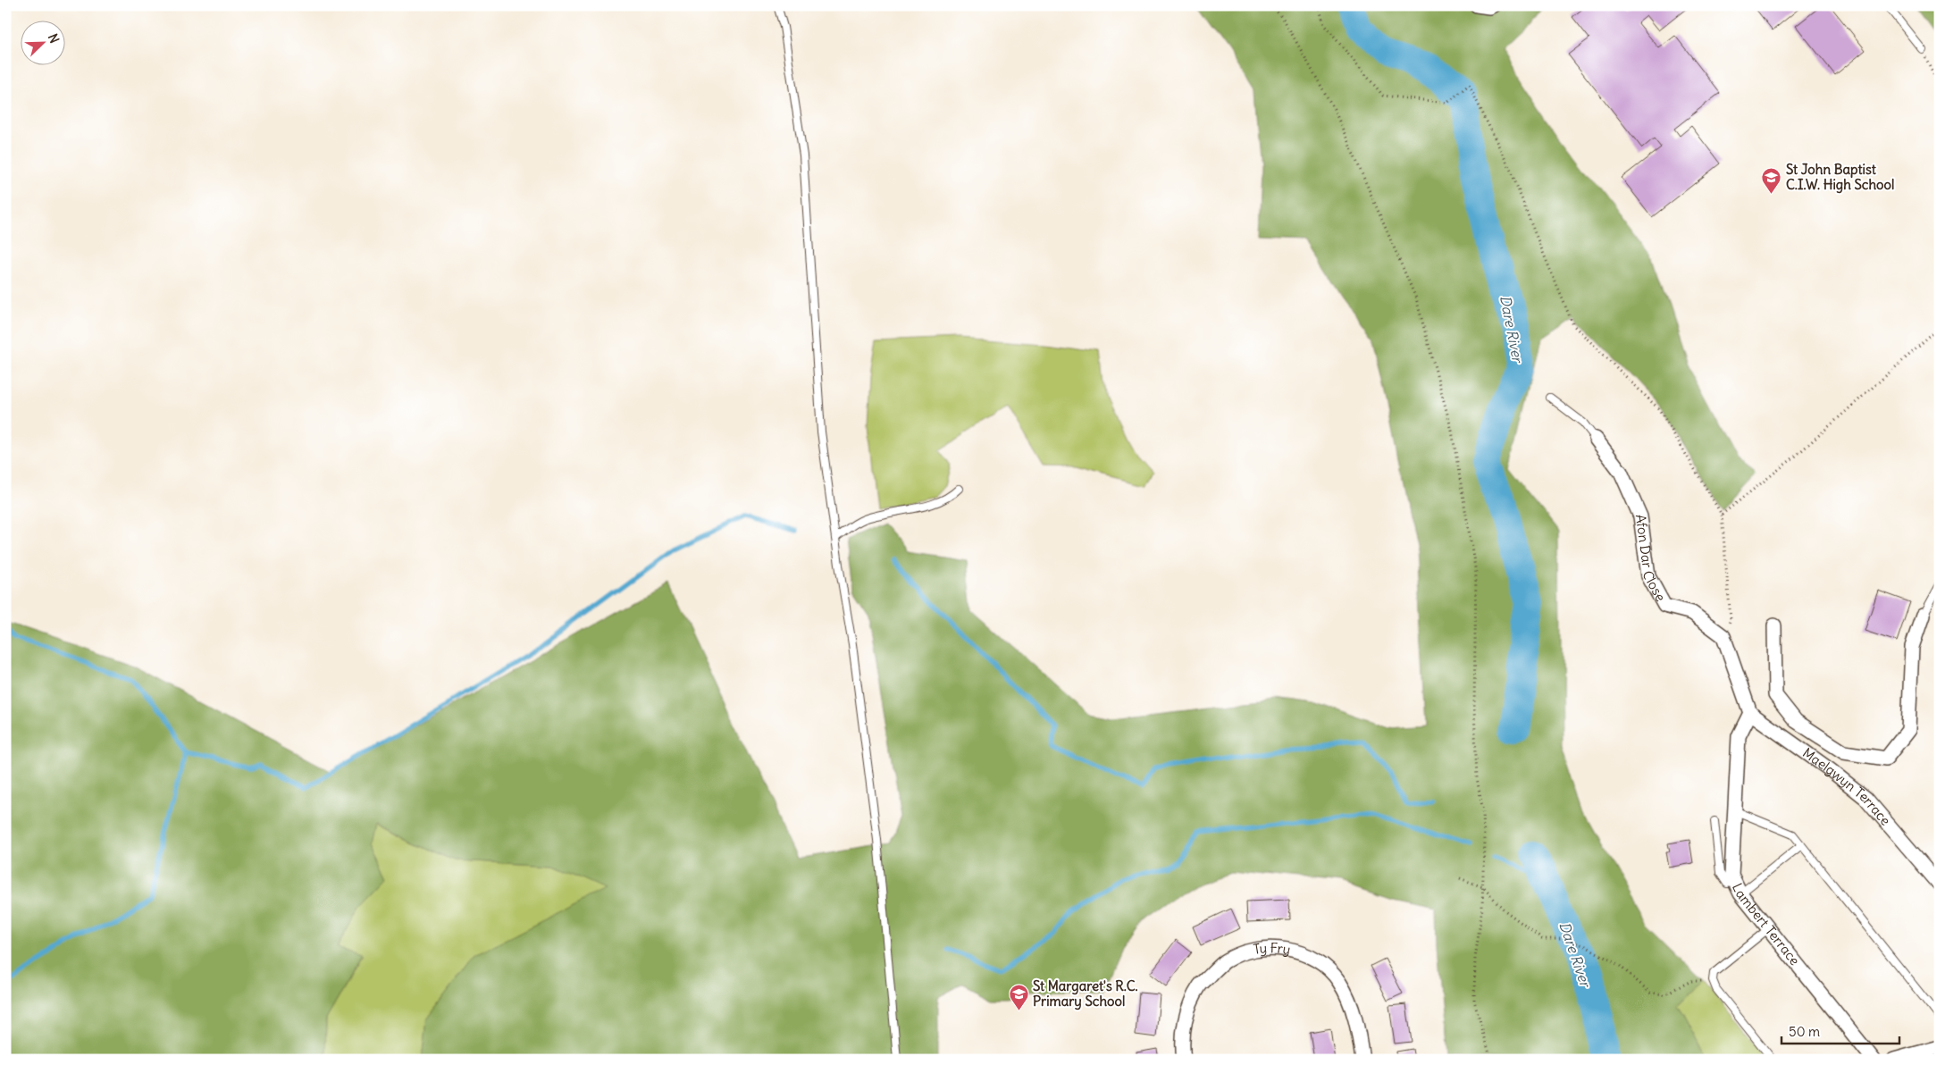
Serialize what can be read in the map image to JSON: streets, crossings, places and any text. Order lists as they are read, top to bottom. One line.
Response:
{"streets":{"street":["Afon Dar Close","Maelgwyn Terrace","Lambert Terrace","Ty Fry"]},"crossings":[["Afon Dar Close","Maelgwyn Terrace"],["Maelgwyn Terrace","Lambert Terrace"]],"water":["Dare River"],"places":{"school or university":["St John Baptist C.I.W. High School","St Margaret's R.C. Primary School"]},"scale_bar":"50 m","north":"top right"}
